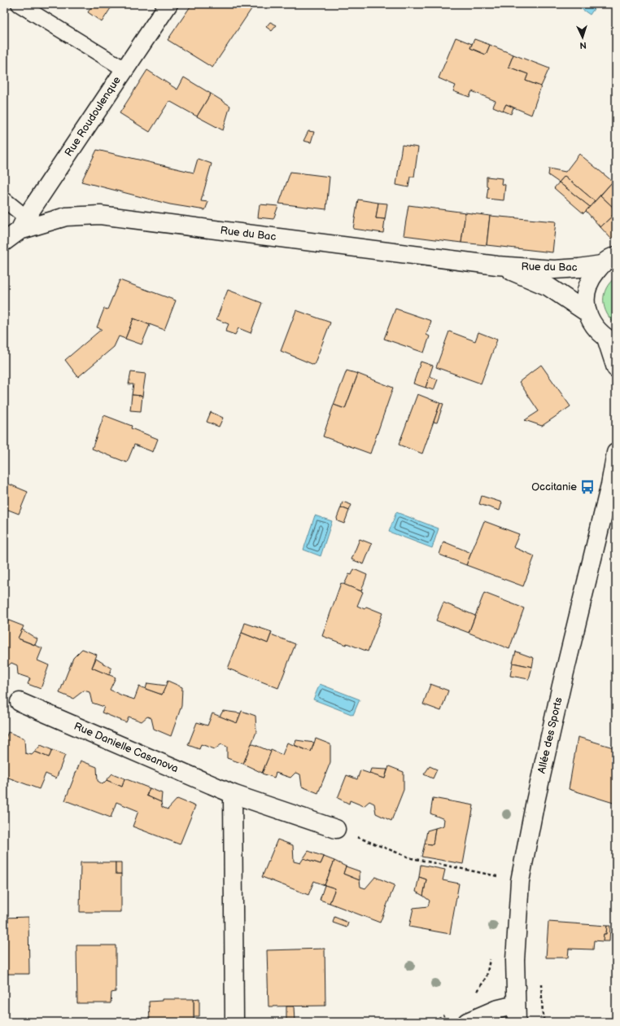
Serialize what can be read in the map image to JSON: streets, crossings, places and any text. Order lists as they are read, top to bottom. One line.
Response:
{"streets":{"street":["Rue Roudoulenque","Rue du Bac","Allée des Sports","Rue Danielle Casanova"]},"crossings":[["Rue Roudoulenque","Rue du Bac"]],"places":{"bus stop":["Occitanie"]},"north":"bottom"}
